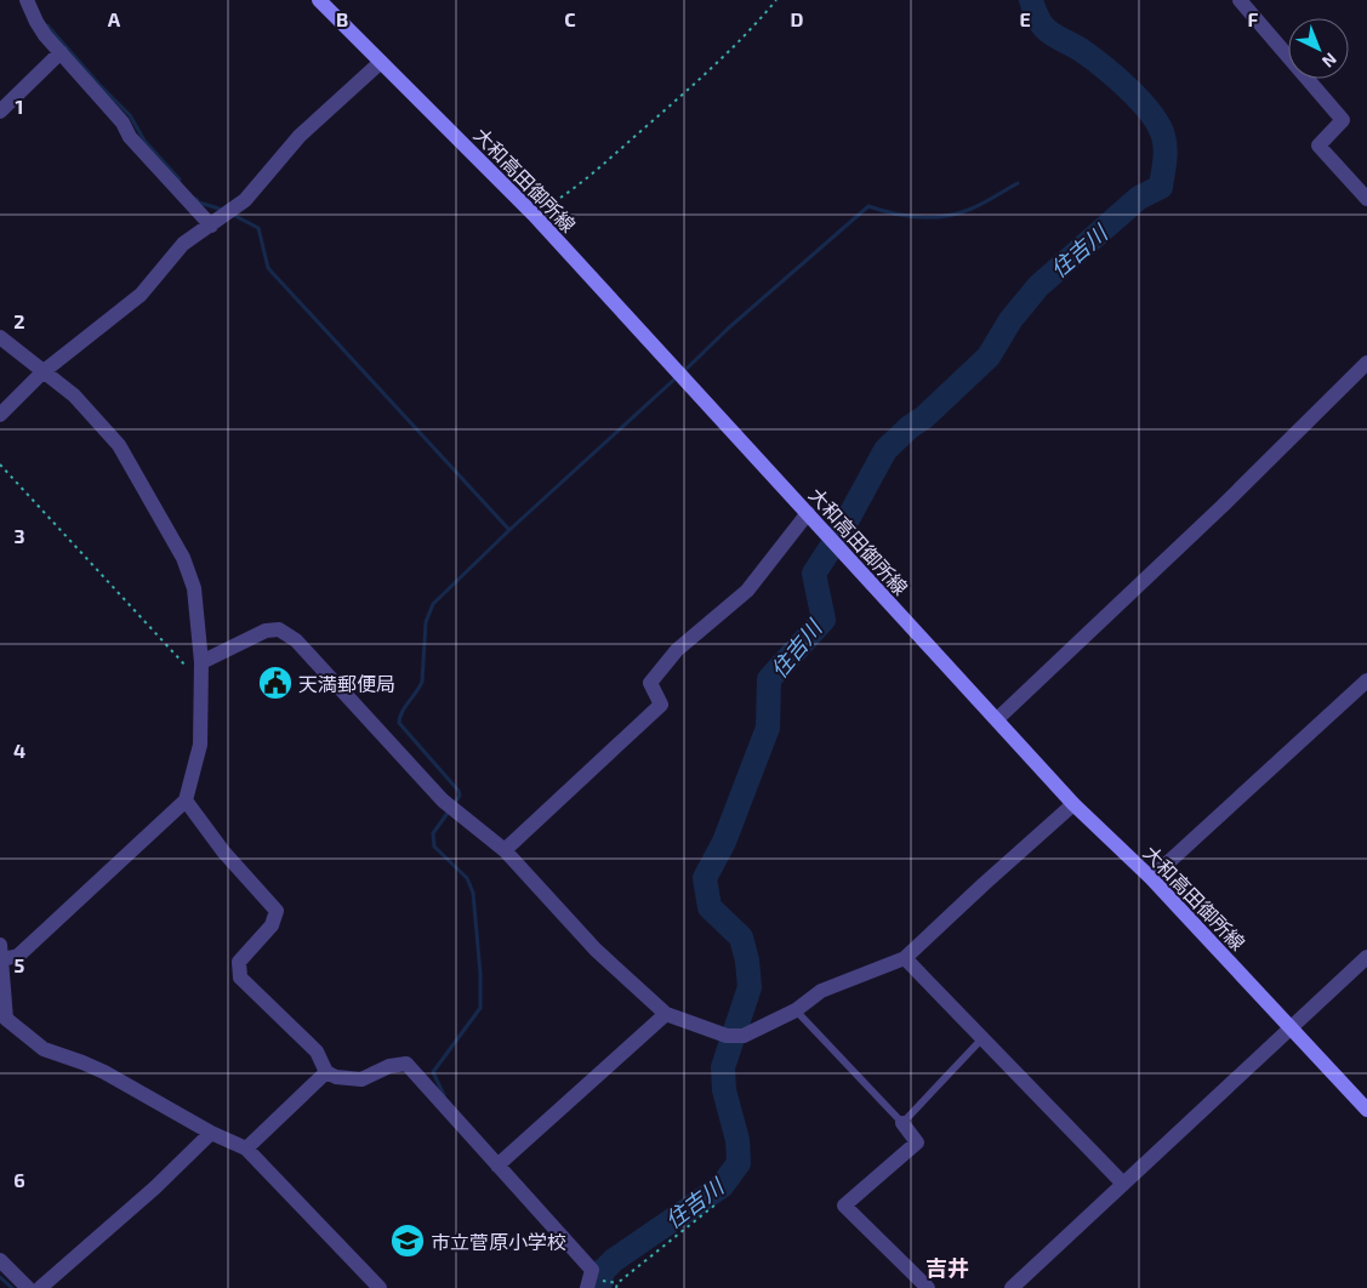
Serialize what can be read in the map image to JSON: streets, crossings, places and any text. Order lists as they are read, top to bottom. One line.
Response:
{"streets":{"main road":["大和高田御所線"]},"districts":["吉井"],"water":["住吉川"],"places":{"public building":["天満郵便局"],"school or university":["市立菅原小学校"]},"north":"bottom right","grid":{"columns":["A","B","C","D","E","F"],"rows":["1","2","3","4","5","6"]}}
